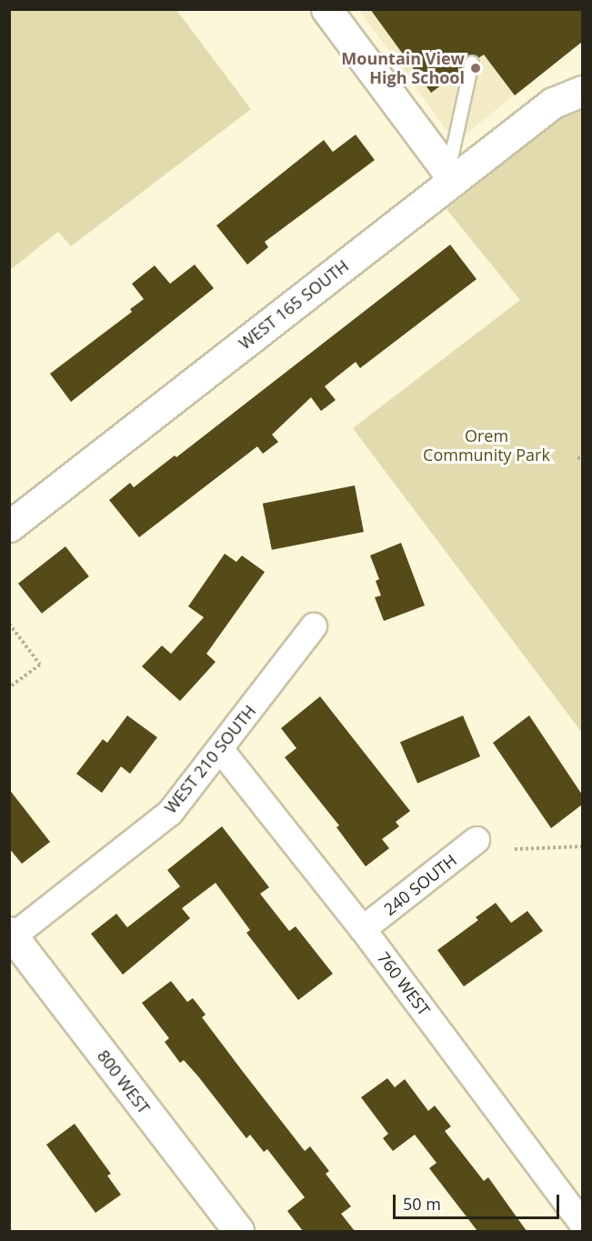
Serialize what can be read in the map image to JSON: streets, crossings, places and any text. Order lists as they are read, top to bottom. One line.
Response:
{"streets":{"street":["WEST 165 SOUTH","WEST 210 SOUTH","240 SOUTH","760 WEST","800 WEST"]},"crossings":[["WEST 210 SOUTH","760 WEST"],["WEST 210 SOUTH","800 WEST"],["240 SOUTH","760 WEST"]],"parks":["Orem Community Park"],"places":["Mountain View High School"],"scale_bar":"50 m"}
